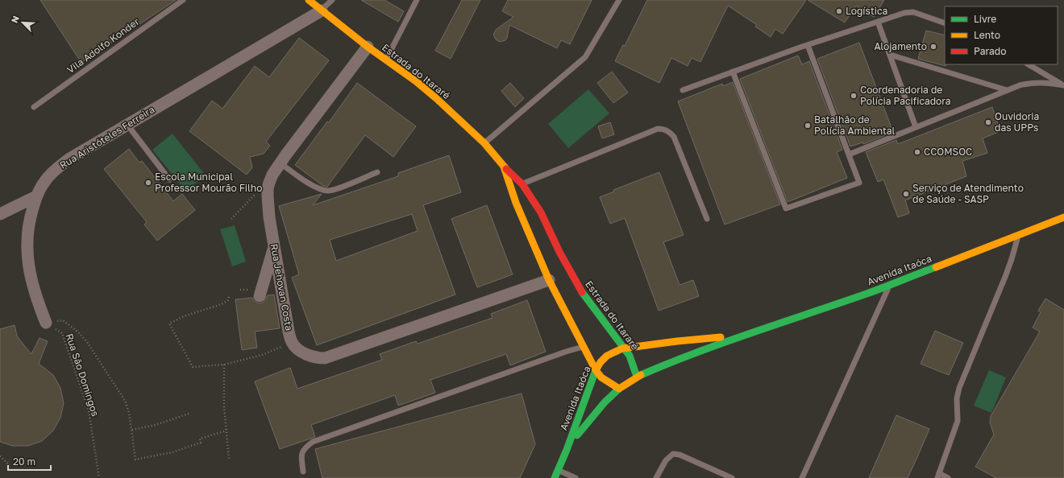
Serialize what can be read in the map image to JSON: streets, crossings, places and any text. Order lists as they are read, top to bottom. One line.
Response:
{"streets":{"main road":["Estrada do Itararé","Avenida Itaóca"],"street":["Rua Aristóteles Ferreira","Rua Jehovan Costa"],"lane":["Vila Adolfo Konder"],"path":["Rua São Domingos"]},"crossings":[["Estrada do Itararé","Rua Aristóteles Ferreira"],["Estrada do Itararé","Avenida Itaóca"],["Estrada do Itararé","Rua Jehovan Costa"],["Rua Aristóteles Ferreira","Rua São Domingos"]],"places":["Logística","Alojamento","Coordenadoria de Polícia Pacificadora","Ouvidoria das UPPs","Batalhão de Polícia Ambiental","CCOMSOC","Escola Municipal Professor Mourão Filho","Serviço de Atendimento de Saúde - SASP"],"legend":["Livre","Lento","Parado"],"scale_bar":"20 m","north":"top left"}
